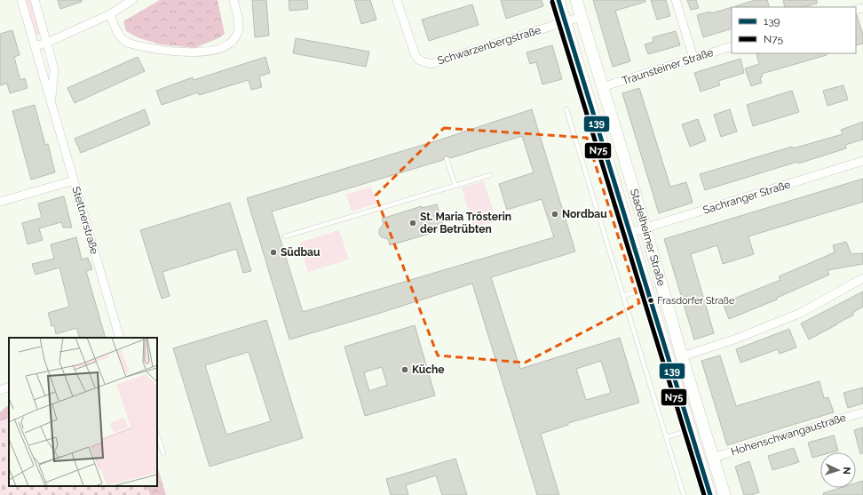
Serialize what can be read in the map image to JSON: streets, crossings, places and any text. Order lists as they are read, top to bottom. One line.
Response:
{"streets":{"main road":["Stadelheimer Straße"],"street":["Schwarzenbergstraße","Traunsteiner Straße","Sachranger Straße","Stettnerstraße","Hohenschwangaustraße"]},"crossings":[["Schwarzenbergstraße","Stadelheimer Straße"],["Traunsteiner Straße","Stadelheimer Straße"],["Sachranger Straße","Stadelheimer Straße"],["Stadelheimer Straße","Hohenschwangaustraße"]],"places":["Nordbau","St. Maria Trösterin der Betrübten","Südbau","Frasdorfer Straße","Küche"],"lines":["transit line 139","transit line N75"],"legend":["139","N75"],"north":"right"}
